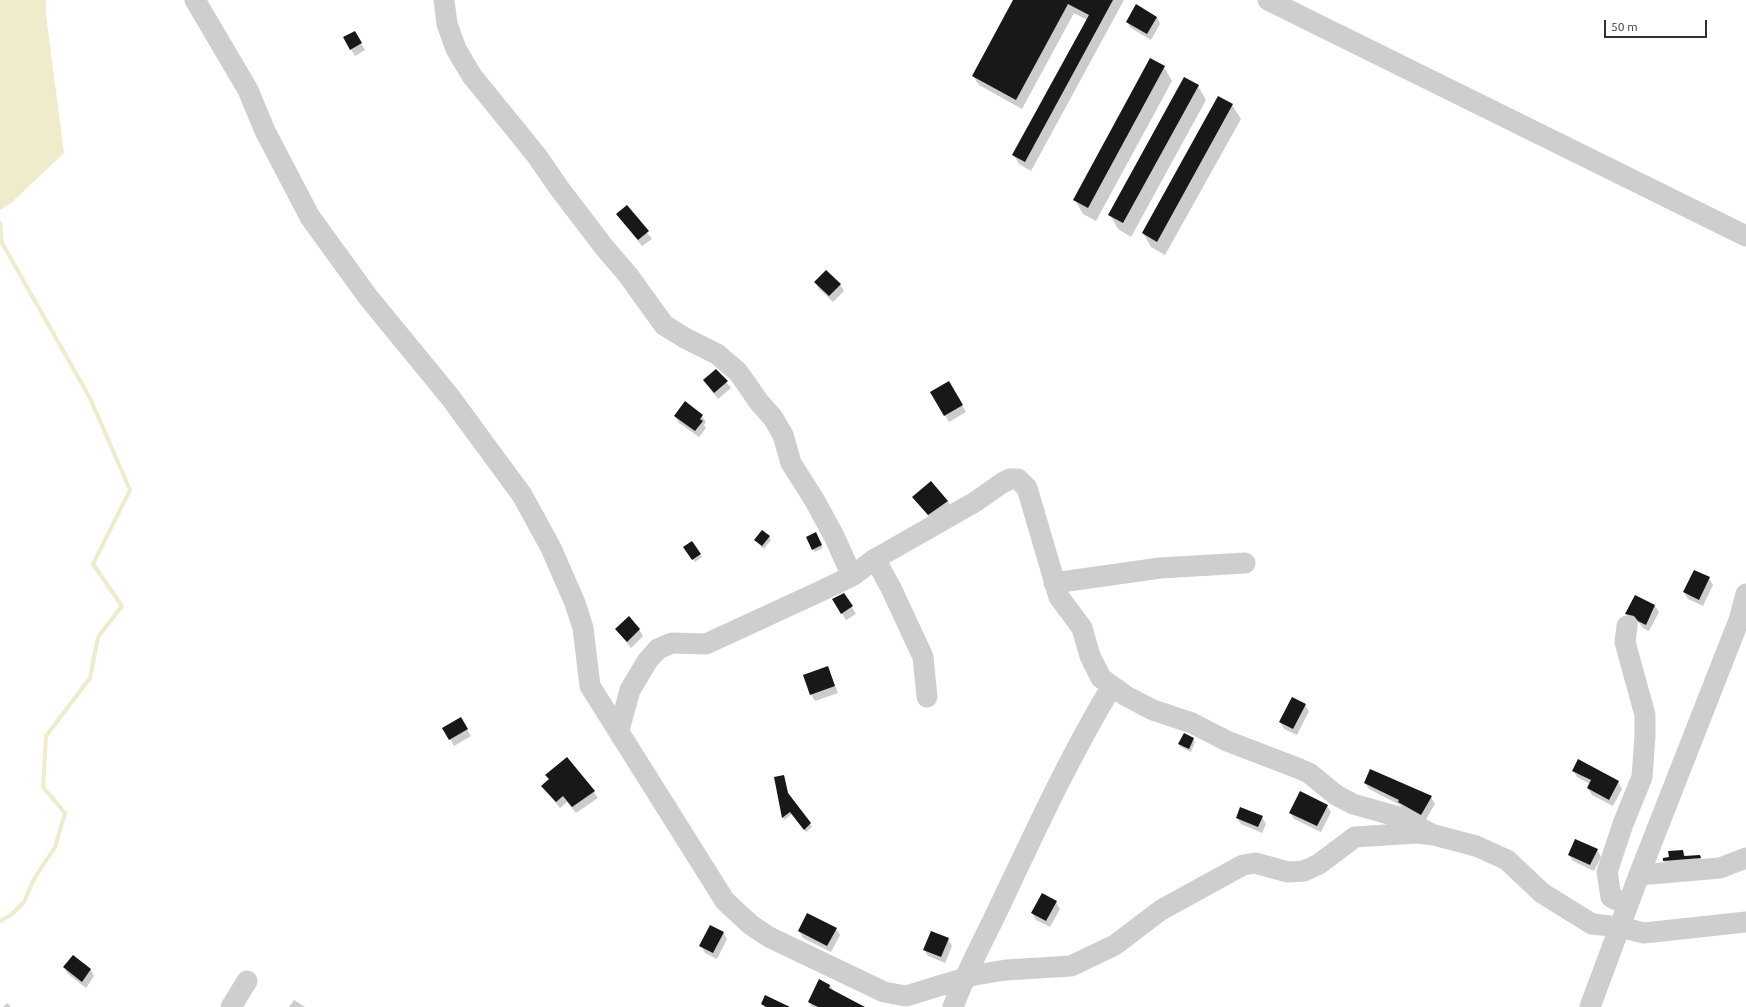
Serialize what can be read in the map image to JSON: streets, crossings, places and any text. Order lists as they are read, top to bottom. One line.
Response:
{"scale_bar":"50 m"}
